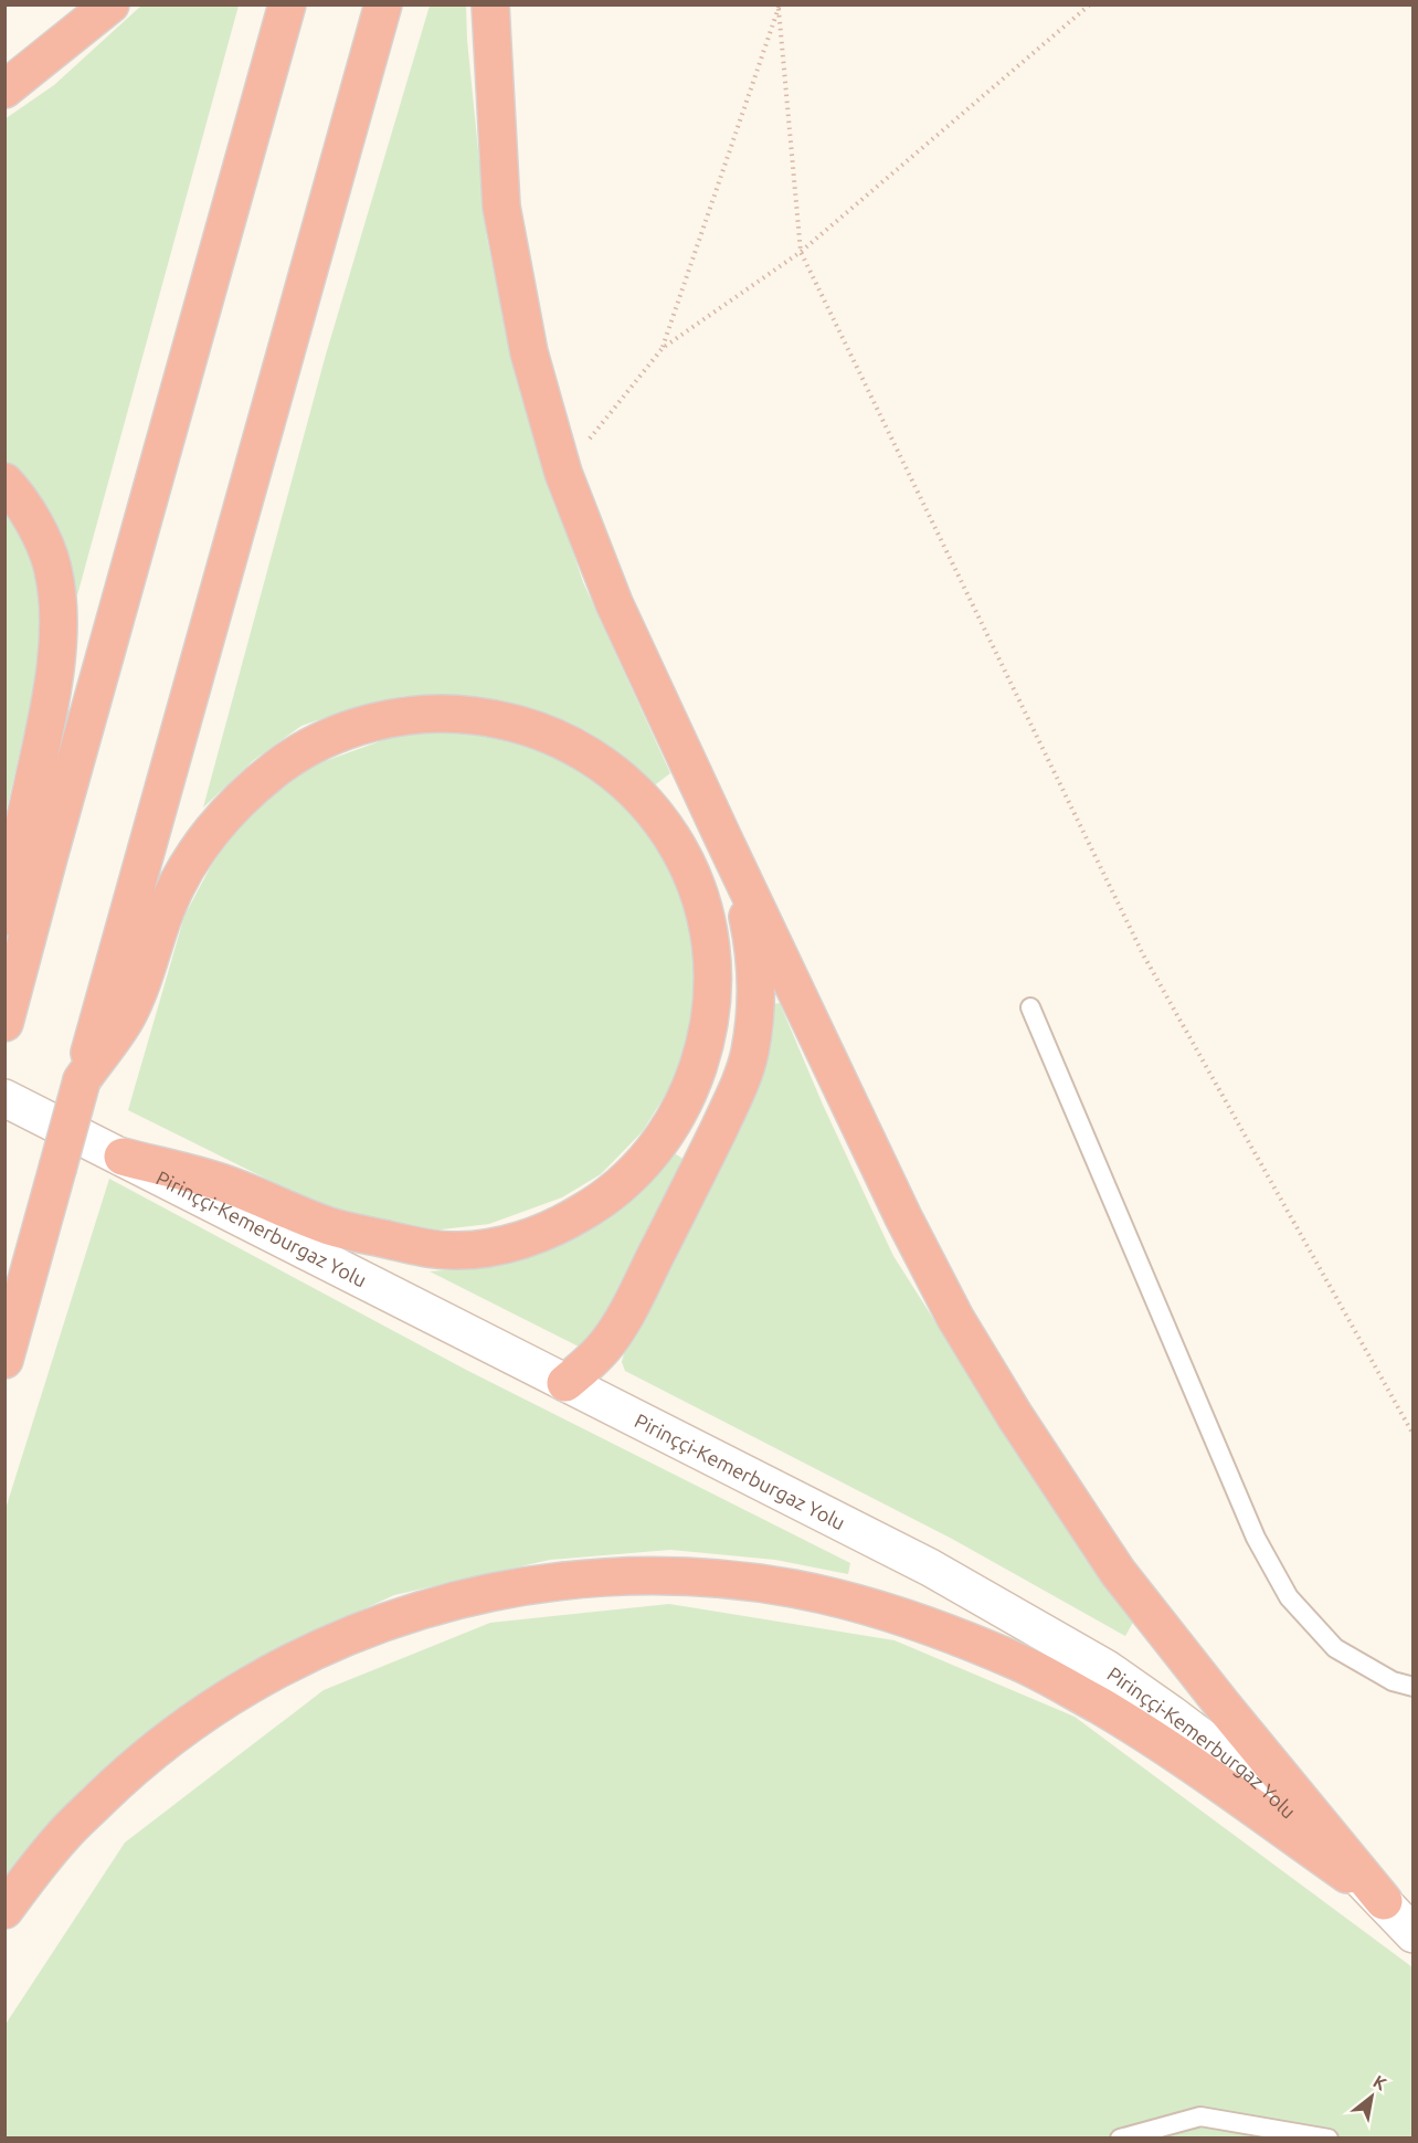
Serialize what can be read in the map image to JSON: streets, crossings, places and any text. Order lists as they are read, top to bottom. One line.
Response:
{"streets":{"main road":["Pirinççi-Kemerburgaz Yolu"]},"north":"top right"}
